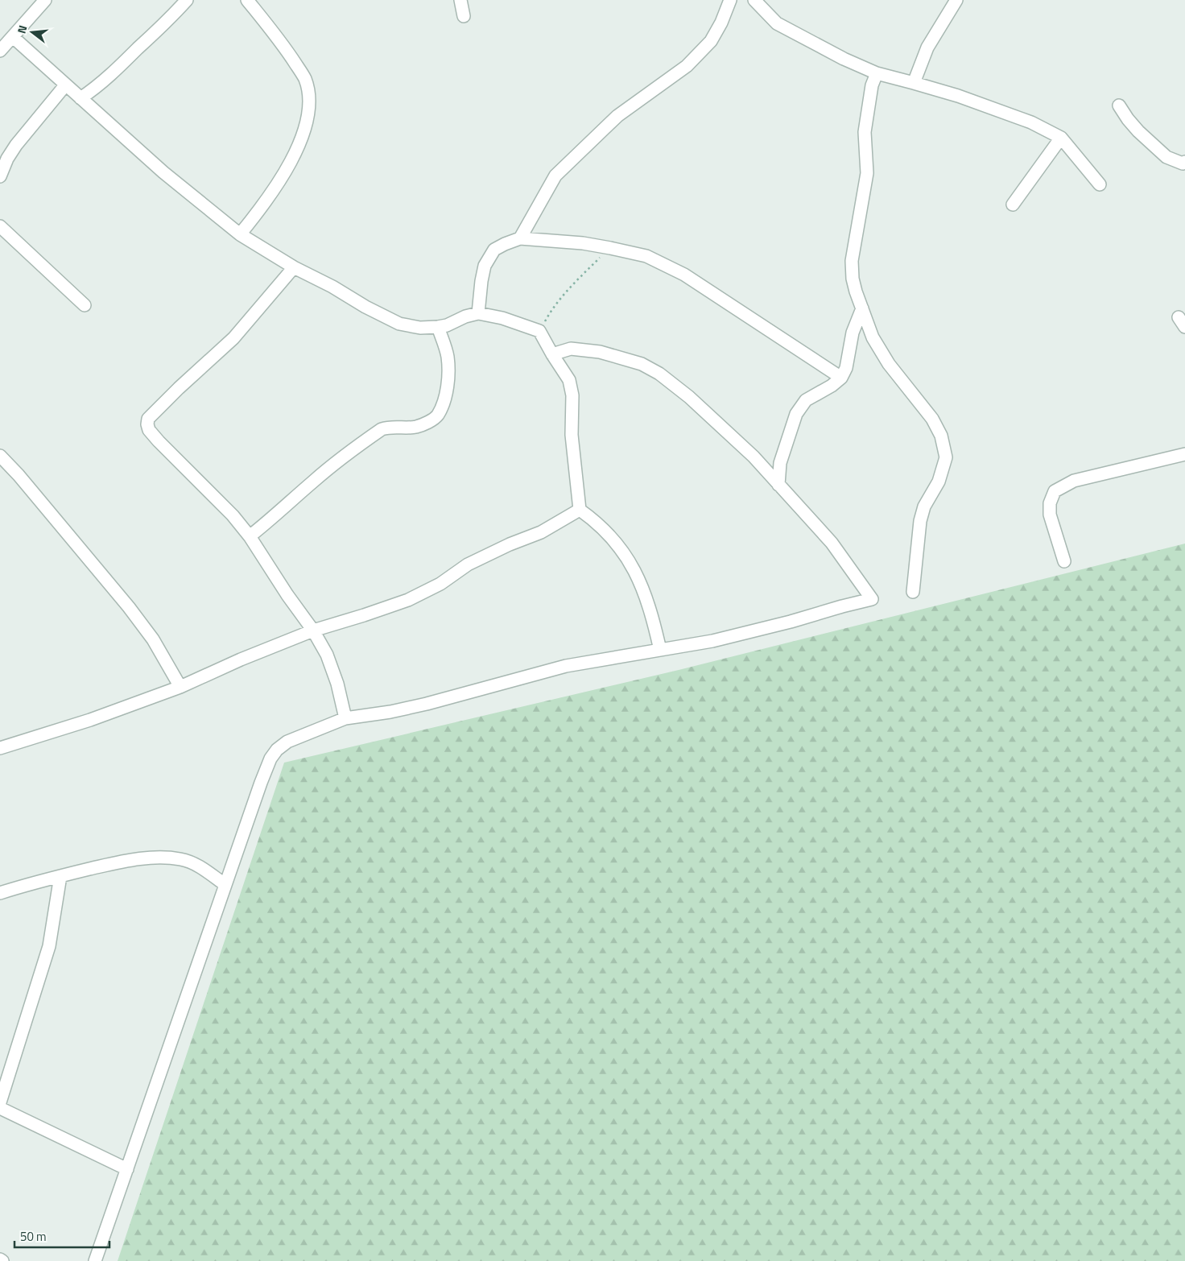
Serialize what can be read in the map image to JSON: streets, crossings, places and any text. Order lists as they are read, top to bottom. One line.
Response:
{"scale_bar":"50 m","north":"left"}
